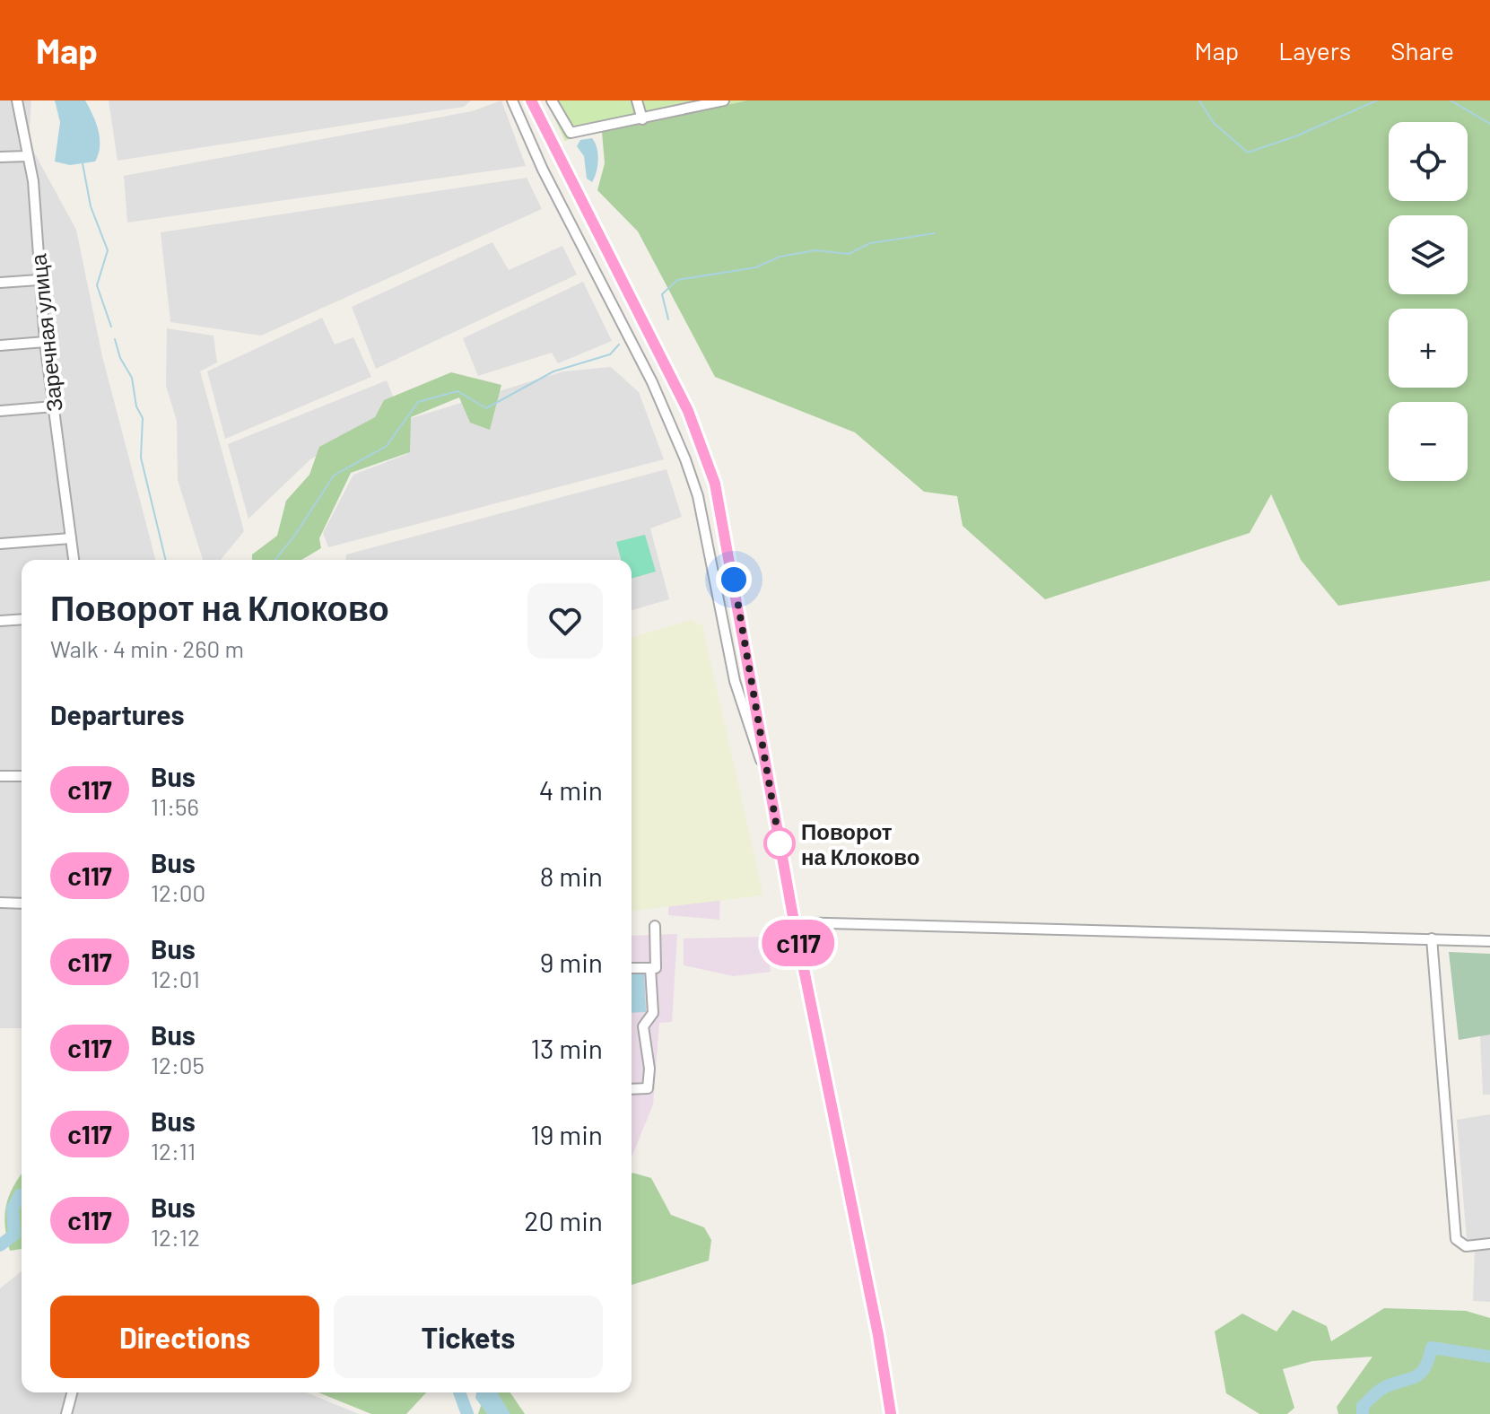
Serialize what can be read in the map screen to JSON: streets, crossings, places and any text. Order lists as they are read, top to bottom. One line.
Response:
{"streets":{"street":["Заречная улица"]},"places":["Поворот на Клоково"],"lines":["bus line с117"],"page":{"header":"Map","nav":["Map","Layers","Share"],"on_map":"с117","map_buttons":["+","−"],"heading":[["Поворот на Клоково","Walk · 4 min · 260 m"],"Departures"],"list":[{"mark":"с117","name":"Bus","note":"11:56","value":"4 min"},{"mark":"с117","name":"Bus","note":"12:00","value":"8 min"},{"mark":"с117","name":"Bus","note":"12:01","value":"9 min"},{"mark":"с117","name":"Bus","note":"12:05","value":"13 min"},{"mark":"с117","name":"Bus","note":"12:11","value":"19 min"},{"mark":"с117","name":"Bus","note":"12:12","value":"20 min"}],"buttons":["Directions","Tickets"]}}
